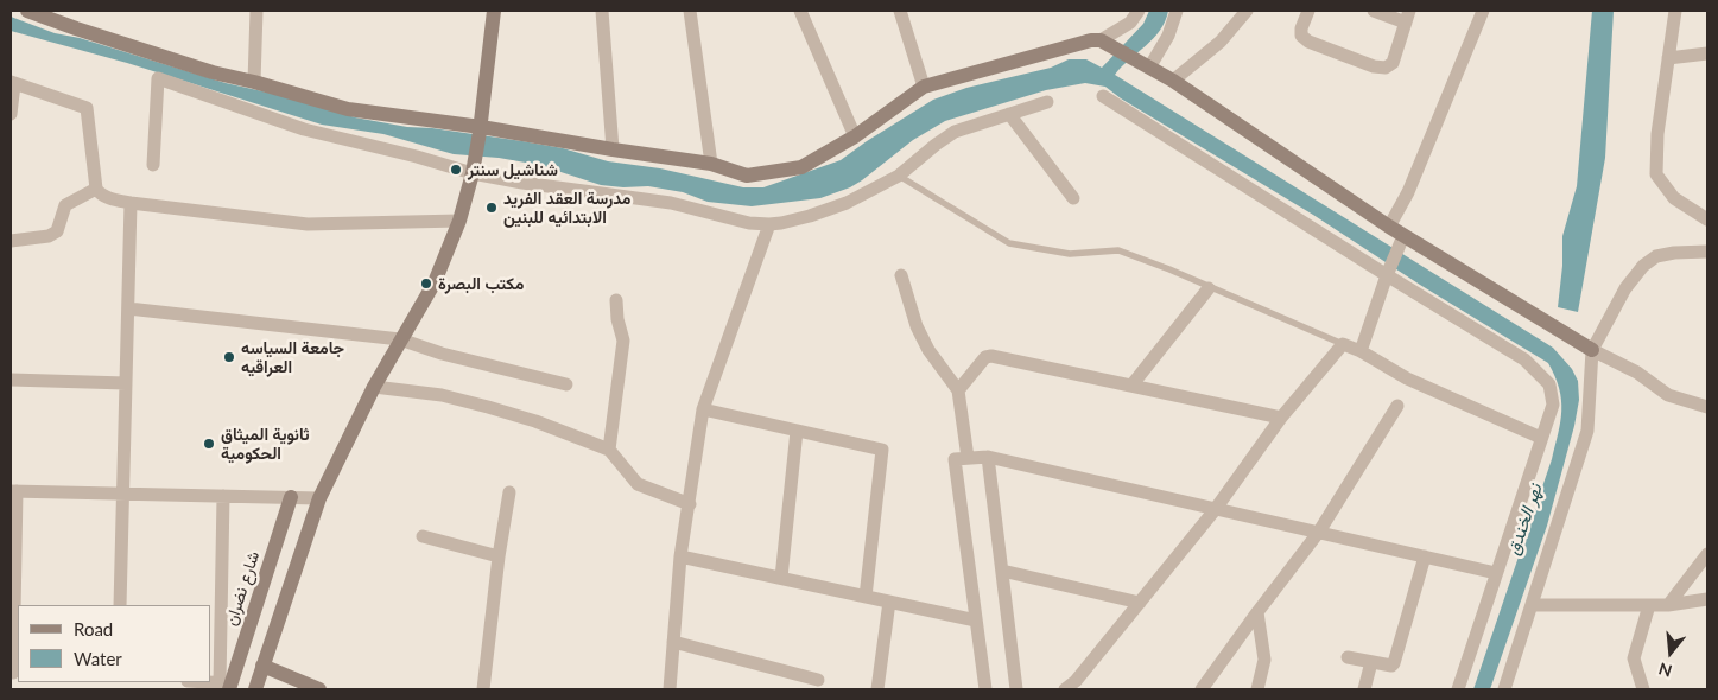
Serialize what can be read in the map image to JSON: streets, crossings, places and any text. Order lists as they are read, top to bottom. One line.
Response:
{"streets":{"street":["شارع نضران"]},"water":["نهر الخندق"],"places":["شناشيل سنتر","مدرسة العقد الفريد الابتدائيه للبنين","مكتب البصرة","جامعة السياسه العراقيه","ثانوية الميثاق الحكومية"],"legend":["Road","Water"],"north":"bottom"}
